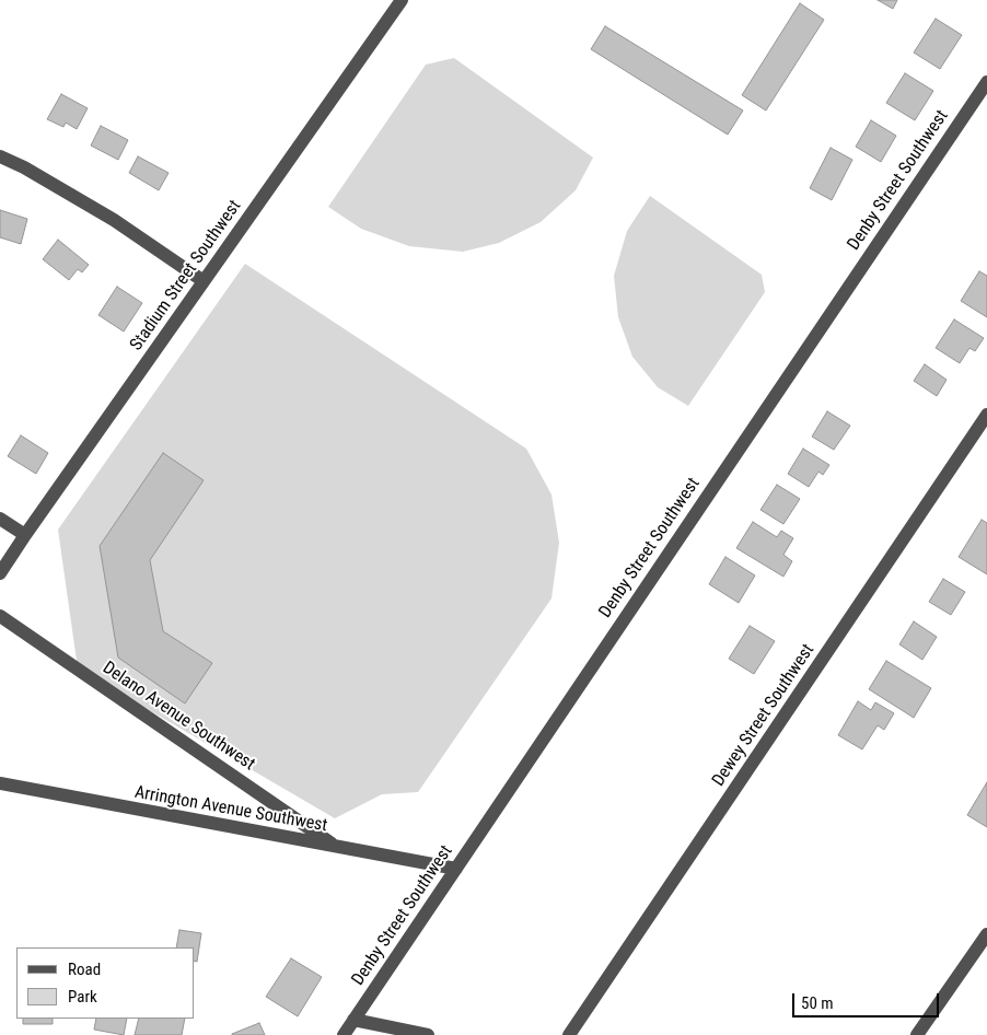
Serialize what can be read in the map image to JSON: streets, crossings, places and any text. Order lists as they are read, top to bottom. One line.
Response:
{"streets":{"street":["Denby Street Southwest","Stadium Street Southwest","Dewey Street Southwest","Delano Avenue Southwest","Arrington Avenue Southwest"]},"crossings":[["Denby Street Southwest","Arrington Avenue Southwest"],["Delano Avenue Southwest","Arrington Avenue Southwest"]],"legend":["Road","Park"],"scale_bar":"50 m"}
